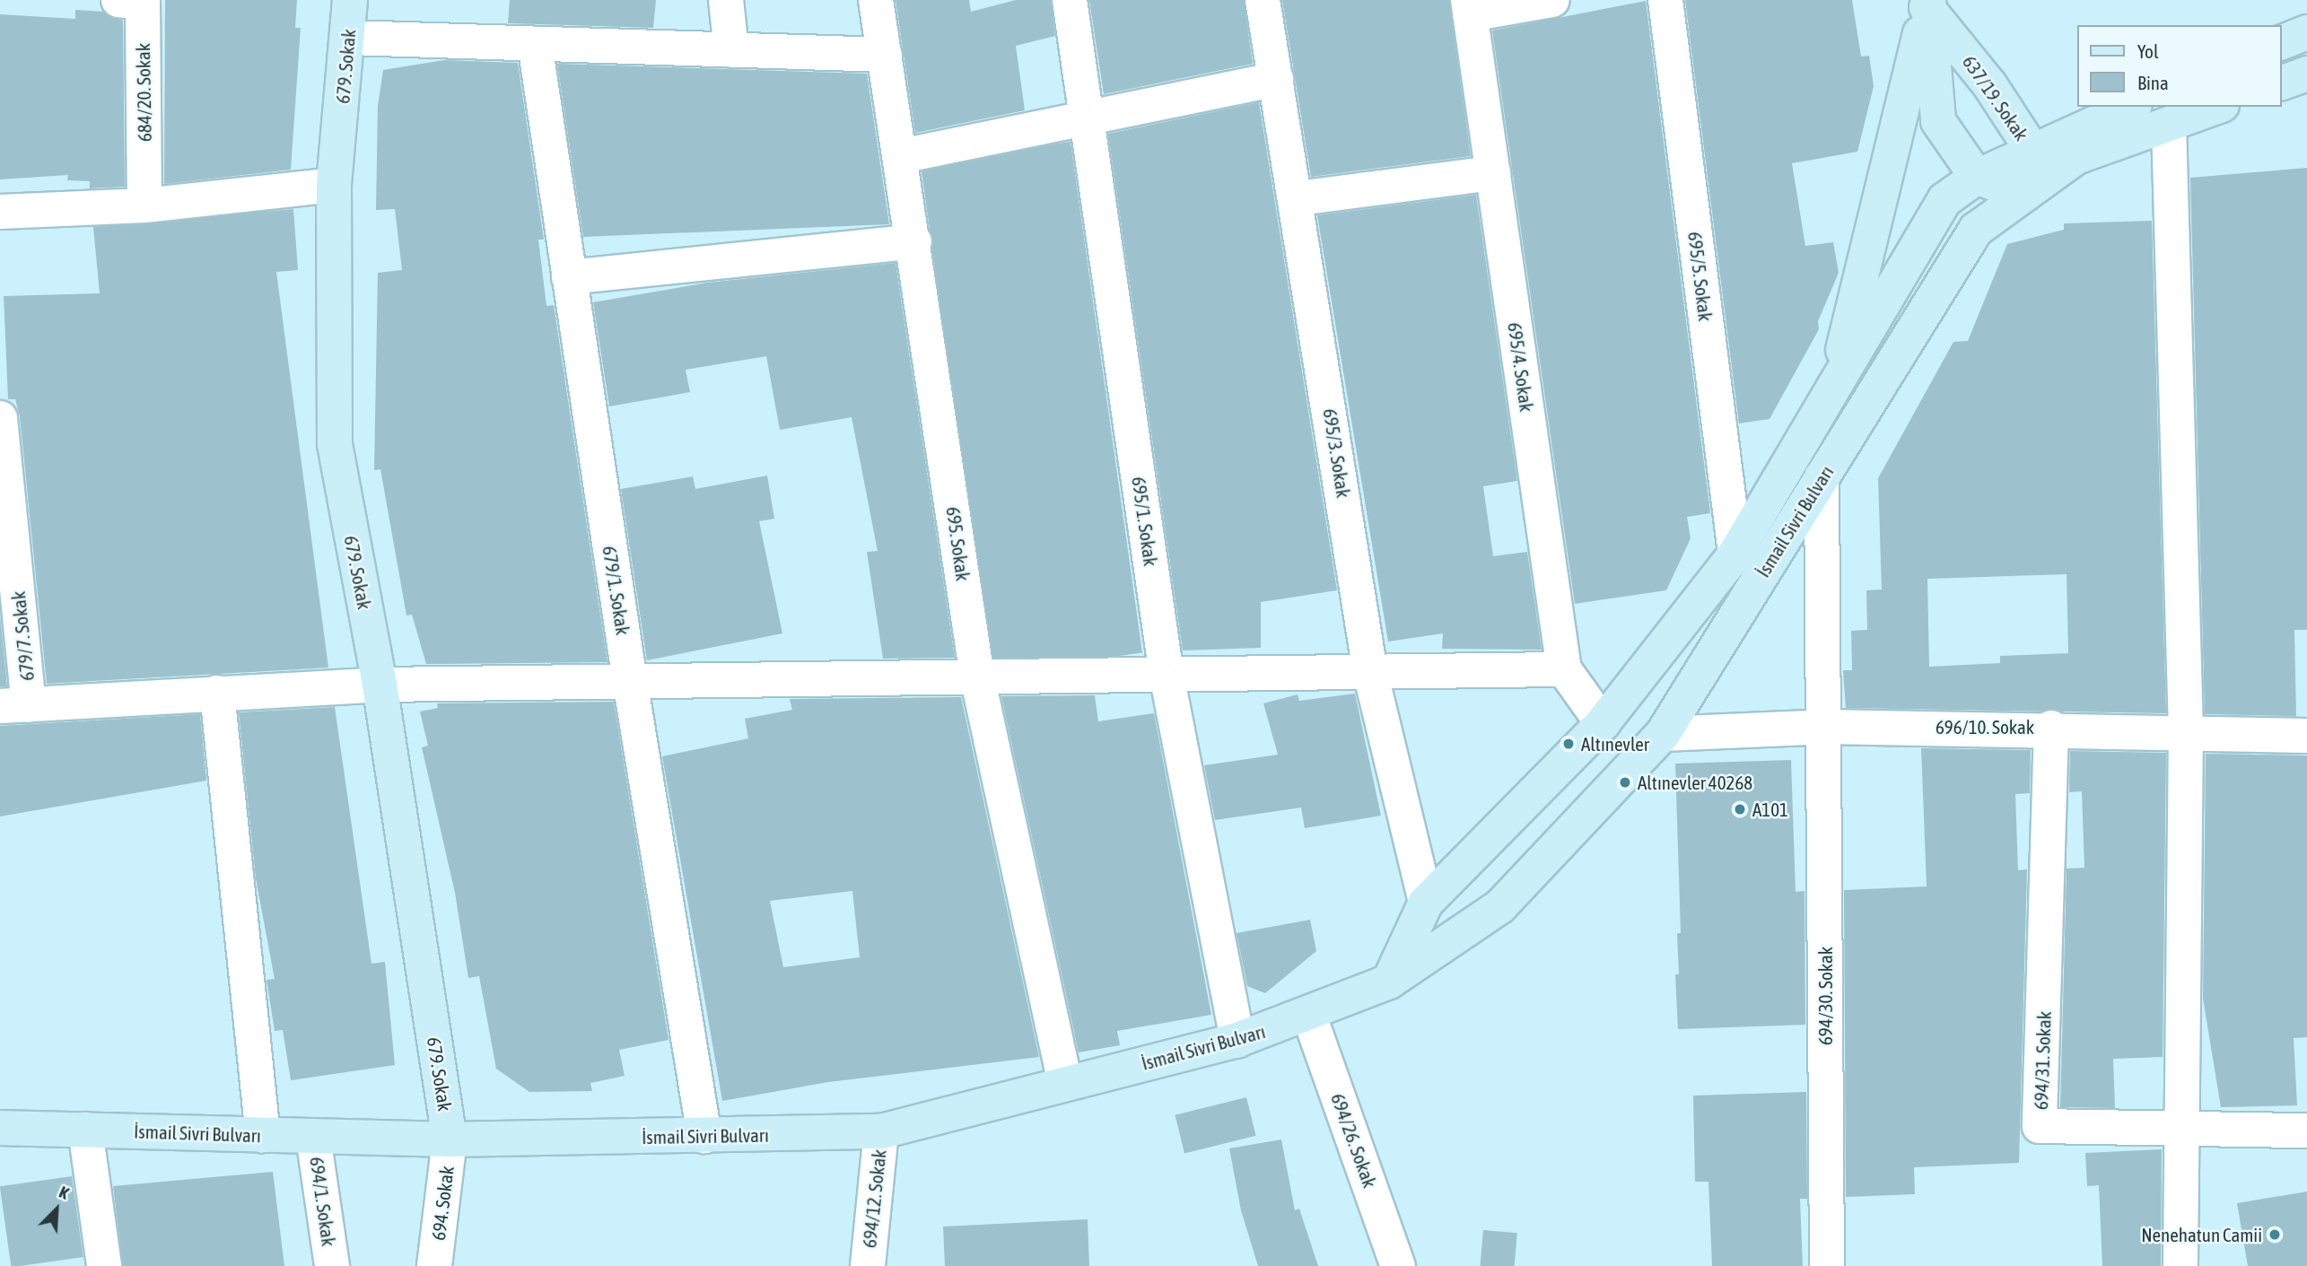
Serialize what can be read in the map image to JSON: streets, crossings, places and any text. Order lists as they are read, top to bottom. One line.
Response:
{"streets":{"main road":["679. Sokak","637/19. Sokak","İsmail Sivri Bulvarı"],"street":["684/20. Sokak","695/5. Sokak","695/4. Sokak","695/3. Sokak","695/1. Sokak","695. Sokak","679/1. Sokak","679/7. Sokak","696/10. Sokak","694/30. Sokak","694/31. Sokak","694/26. Sokak","694/12. Sokak","694/1. Sokak","694. Sokak"]},"crossings":[["679. Sokak","İsmail Sivri Bulvarı"],["679. Sokak","694. Sokak"],["637/19. Sokak","İsmail Sivri Bulvarı"],["695/5. Sokak","İsmail Sivri Bulvarı"],["695/4. Sokak","İsmail Sivri Bulvarı"],["695/3. Sokak","İsmail Sivri Bulvarı"],["695/1. Sokak","İsmail Sivri Bulvarı"],["İsmail Sivri Bulvarı","695. Sokak"],["İsmail Sivri Bulvarı","679/1. Sokak"],["İsmail Sivri Bulvarı","696/10. Sokak"],["İsmail Sivri Bulvarı","694/30. Sokak"],["İsmail Sivri Bulvarı","694/26. Sokak"],["İsmail Sivri Bulvarı","694/12. Sokak"],["İsmail Sivri Bulvarı","694/1. Sokak"],["İsmail Sivri Bulvarı","694. Sokak"],["696/10. Sokak","694/30. Sokak"],["696/10. Sokak","694/31. Sokak"]],"places":["Altınevler","Altınevler 40268","A101","Nenehatun Camii"],"legend":["Yol","Bina"],"north":"top right"}
